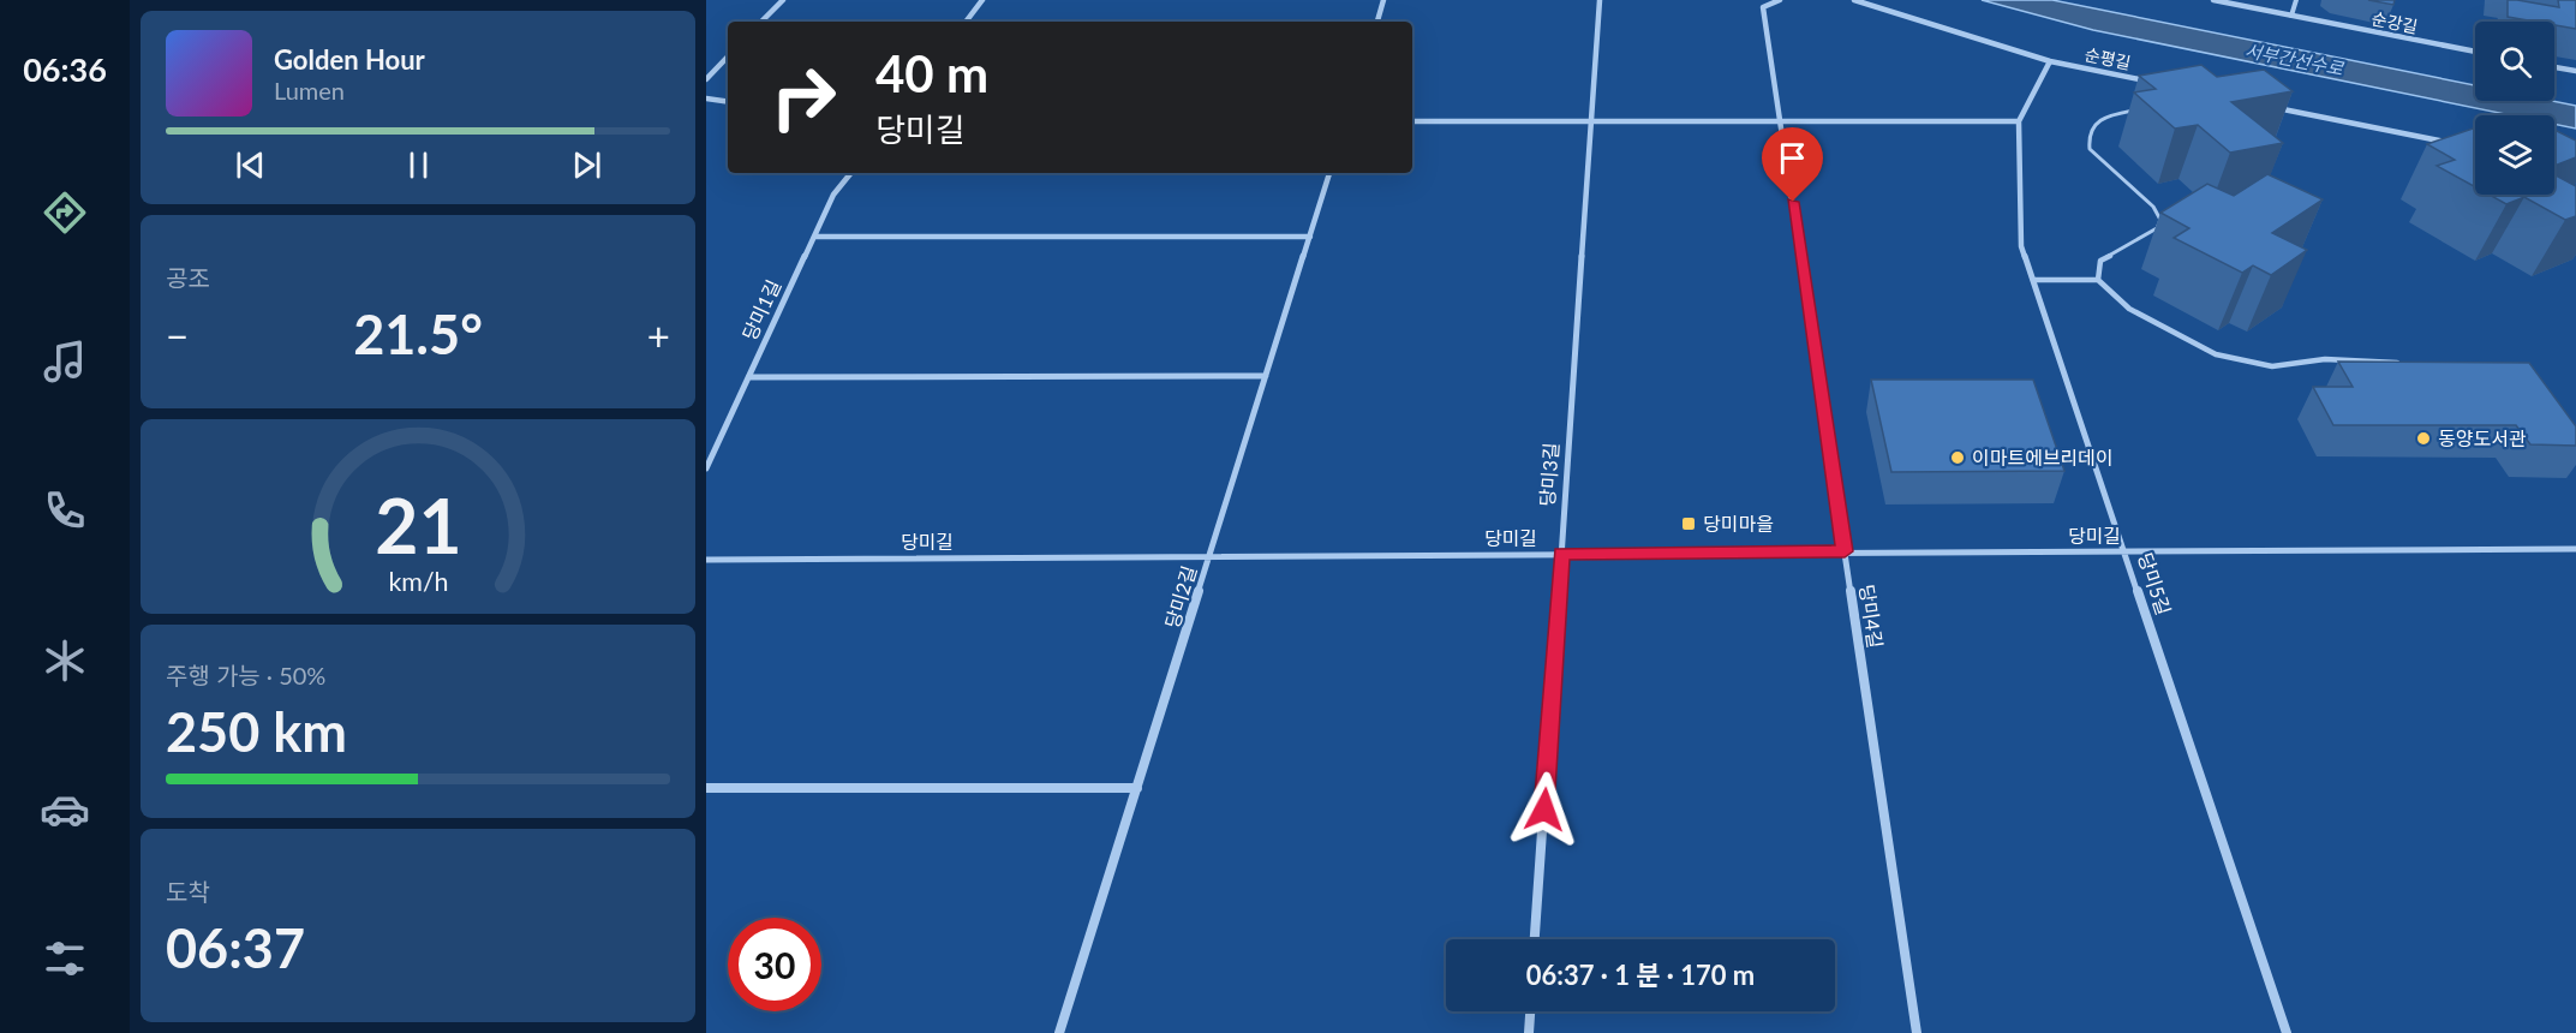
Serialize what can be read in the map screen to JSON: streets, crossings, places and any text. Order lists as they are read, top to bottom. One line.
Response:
{"streets":{"street":["순강길","순평길","당미1길","당미3길","당미길","당미5길","당미2길","당미4길"]},"crossings":[["순평길","당미5길"],["당미3길","당미길"],["당미길","당미5길"],["당미길","당미2길"],["당미길","당미4길"]],"water":["서부간선수로"],"places":{"other":["동양도서관","이마트에브리데이"],"transit":["당미마을"]},"page":{"tabs":"06:36","turn":["40 m","당미길"],"song":["Golden Hour","Lumen"],"tile":["공조",["주행 가능 · 50%","250 km"],["도착","06:37"]],"heat":["−","21.5°","+"],"limit":"30","trip":"06:37 · 1 분 · 170 m","gauge":["21","km/h"]}}
